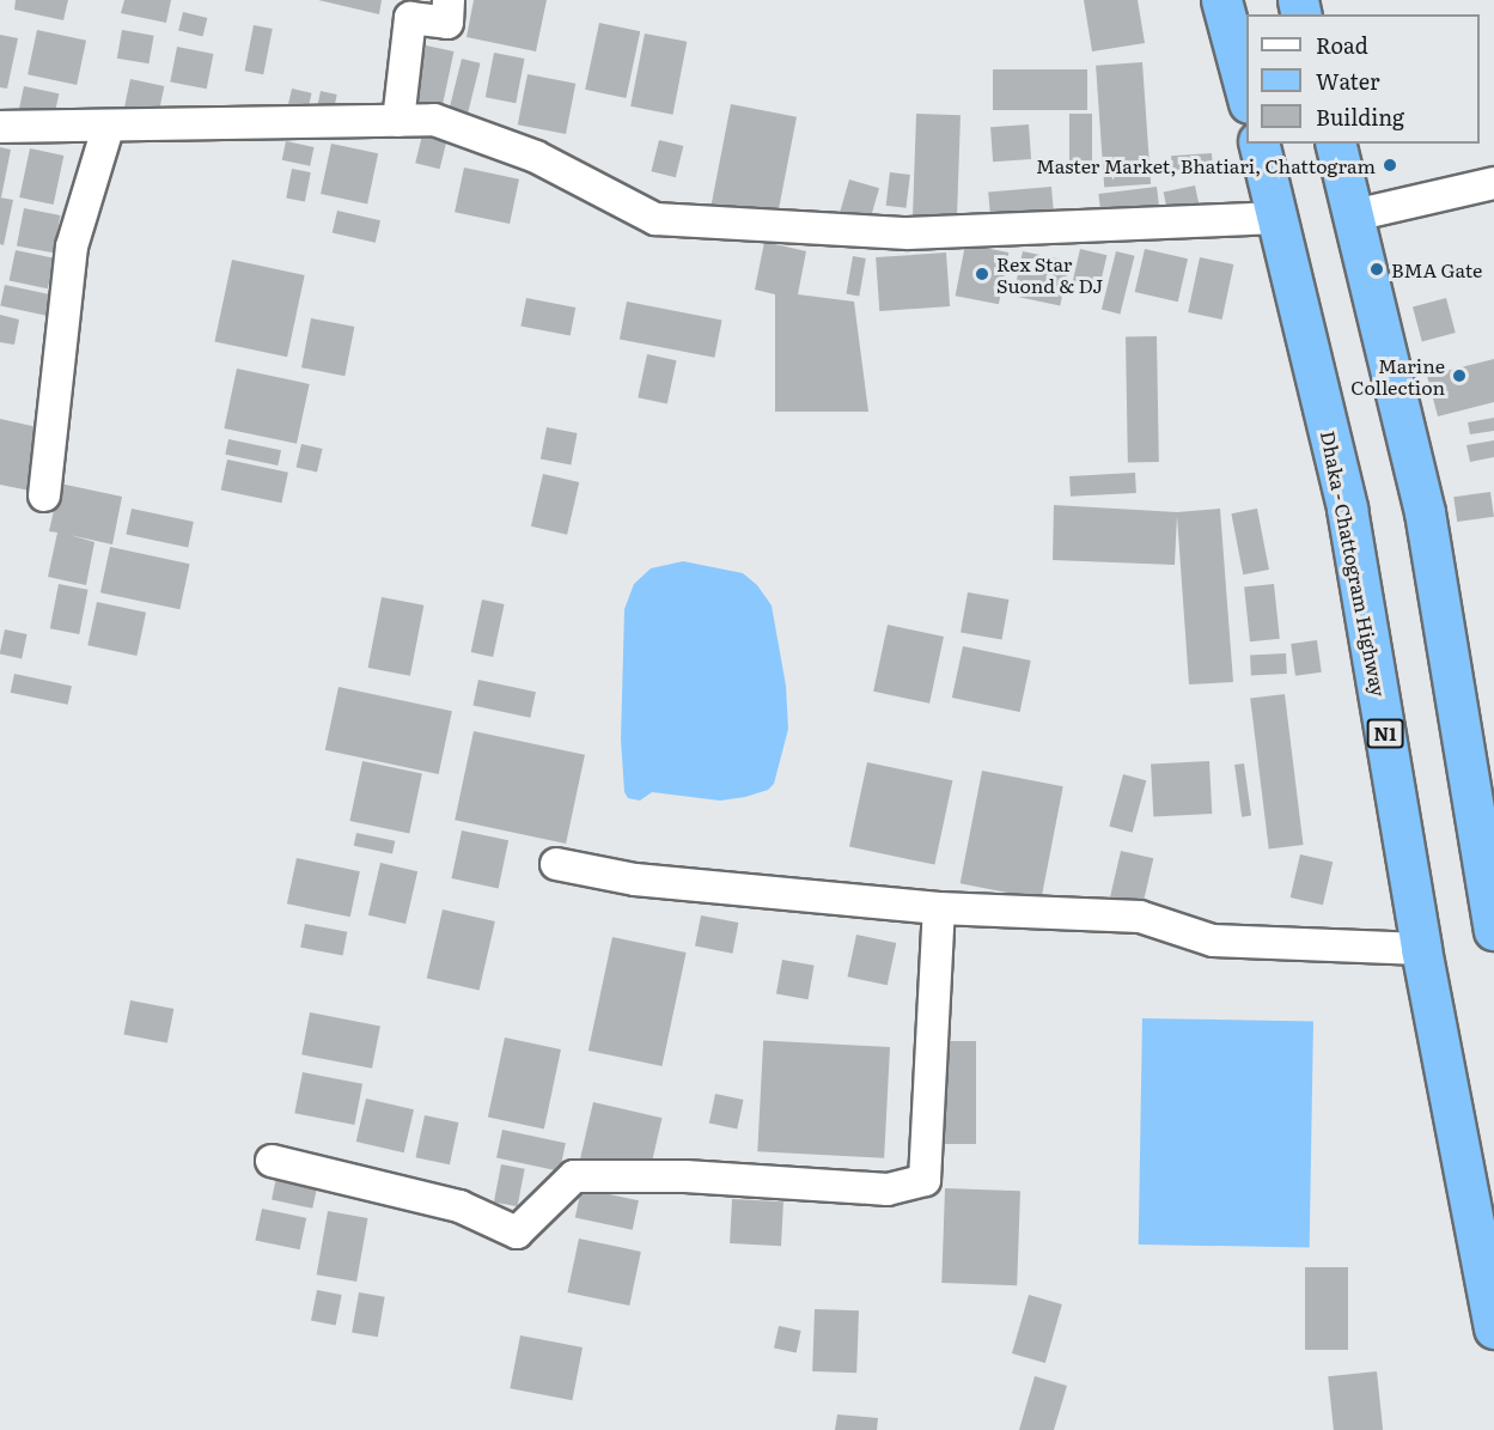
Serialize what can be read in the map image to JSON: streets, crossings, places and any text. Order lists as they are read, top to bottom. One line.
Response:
{"streets":{"highway":["Dhaka - Chattogram Highway","N1"]},"places":["Master Market, Bhatiari, Chattogram","BMA Gate","Rex Star Suond & DJ","Marine Collection"],"legend":["Road","Water","Building"]}
